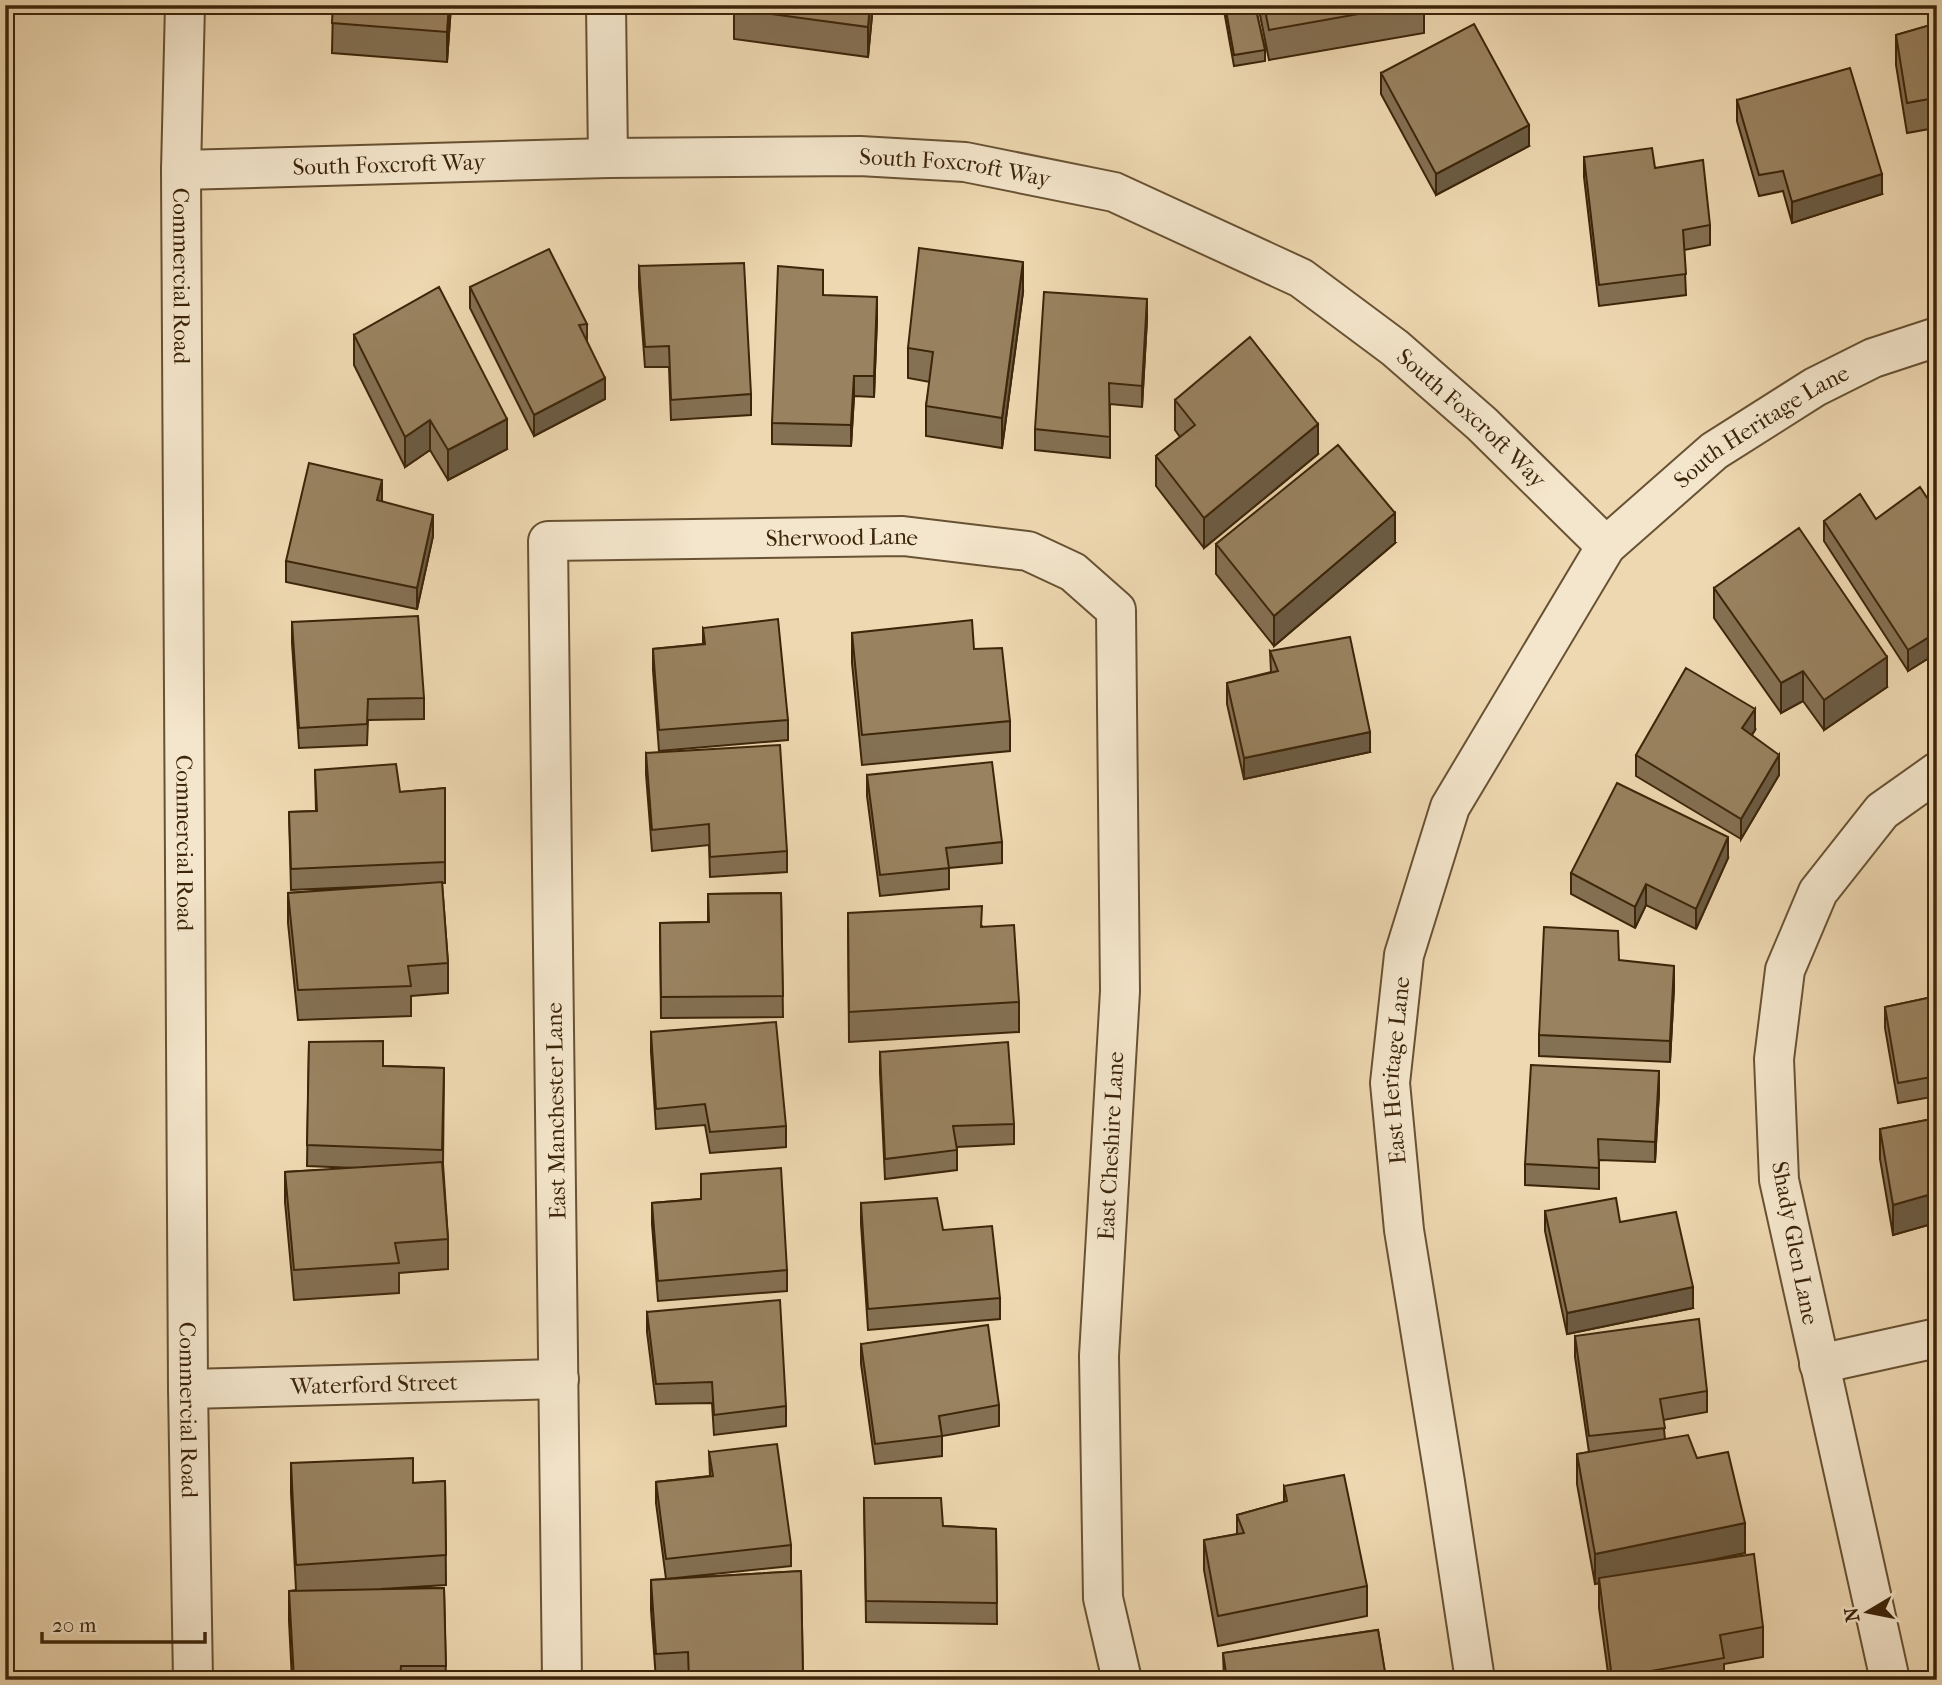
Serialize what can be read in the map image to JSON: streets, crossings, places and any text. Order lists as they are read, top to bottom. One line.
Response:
{"streets":{"street":["South Foxcroft Way","Commercial Road","South Heritage Lane","Sherwood Lane","East Heritage Lane","East Manchester Lane","East Cheshire Lane","Shady Glen Lane","Waterford Street"]},"crossings":[["South Foxcroft Way","Commercial Road"],["South Foxcroft Way","South Heritage Lane"],["South Foxcroft Way","East Heritage Lane"],["Commercial Road","Waterford Street"],["South Heritage Lane","East Heritage Lane"],["Sherwood Lane","East Manchester Lane"],["Sherwood Lane","East Cheshire Lane"],["East Manchester Lane","Waterford Street"]],"scale_bar":"20 m","north":"left"}
